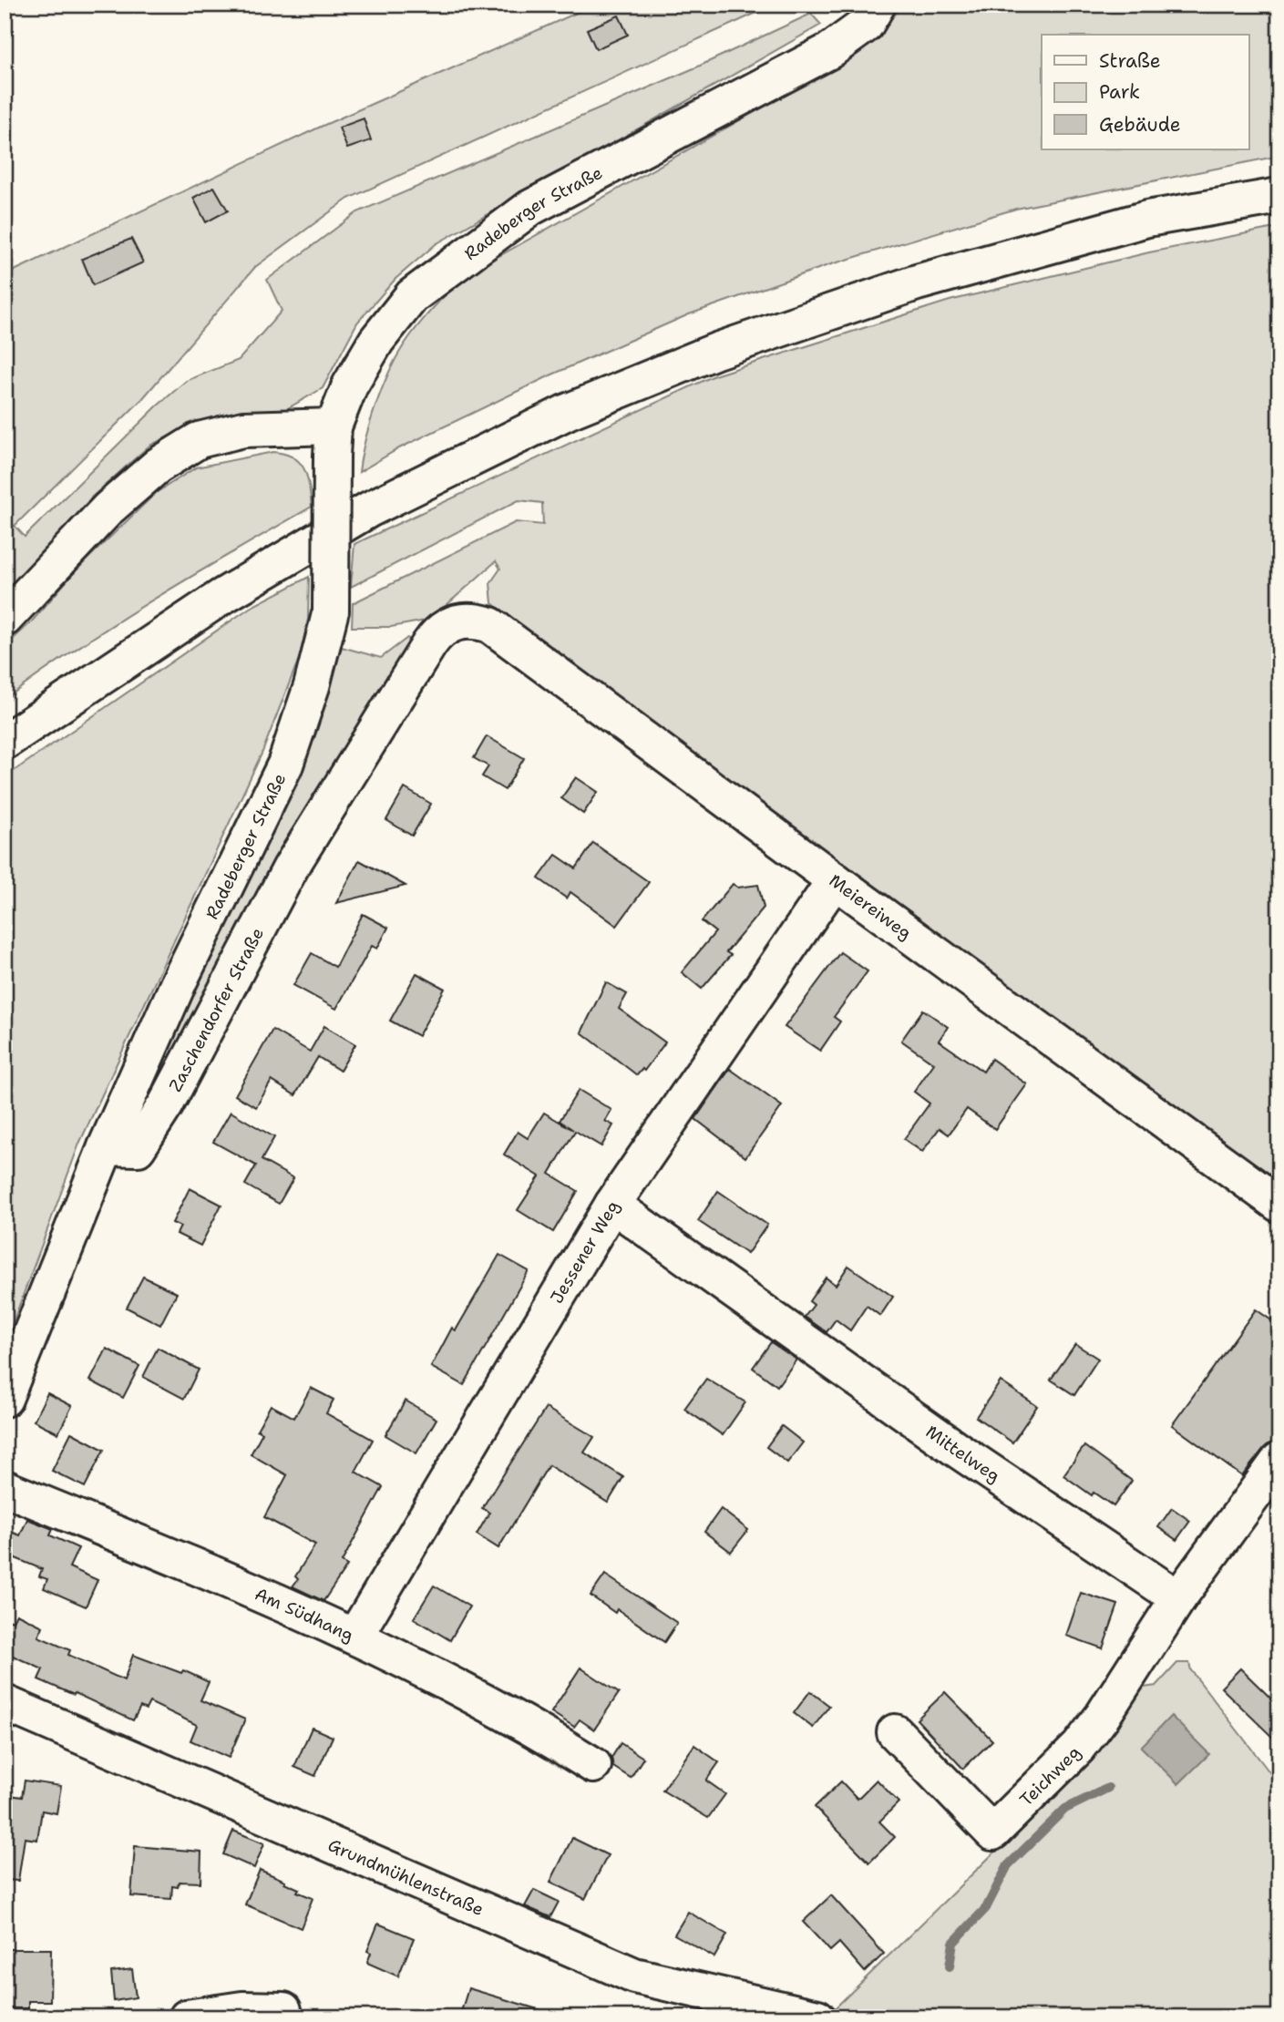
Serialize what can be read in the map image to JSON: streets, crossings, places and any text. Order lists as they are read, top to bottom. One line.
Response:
{"streets":{"main road":["Radeberger Straße","Meiereiweg","Zaschendorfer Straße","Jessener Weg","Mittelweg","Am Südhang","Teichweg","Grundmühlenstraße"]},"crossings":[["Radeberger Straße","Zaschendorfer Straße"],["Meiereiweg","Zaschendorfer Straße"],["Meiereiweg","Jessener Weg"],["Jessener Weg","Mittelweg"],["Jessener Weg","Am Südhang"],["Mittelweg","Teichweg"]],"legend":["Straße","Park","Gebäude"]}
